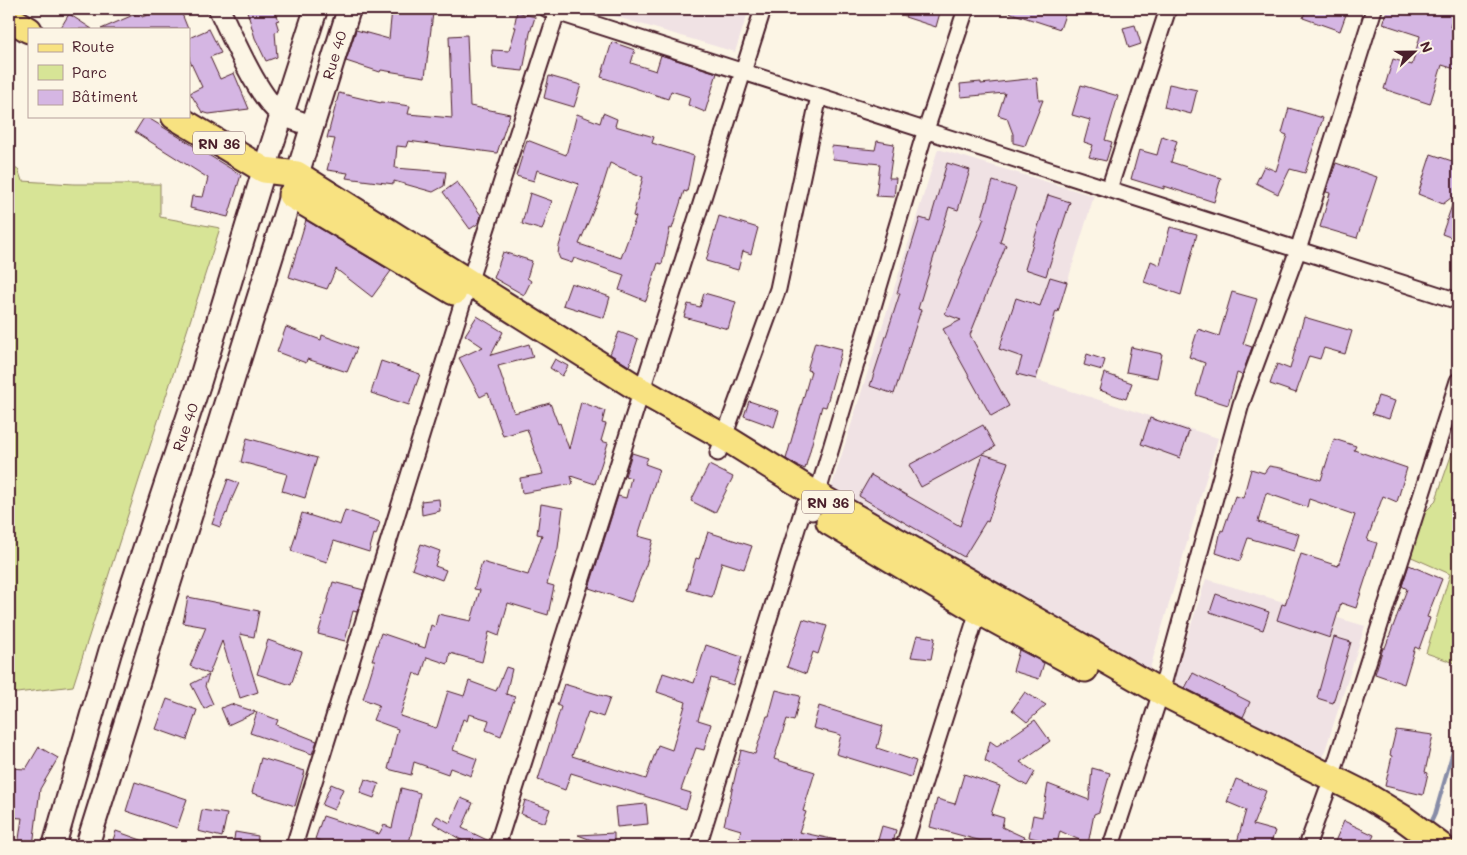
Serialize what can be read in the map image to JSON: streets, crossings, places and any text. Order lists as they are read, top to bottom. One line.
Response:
{"streets":{"main road":["Rue 40","RN 36"]},"crossings":[["Rue 40","RN 36"]],"legend":["Route","Parc","Bâtiment"],"north":"right"}
